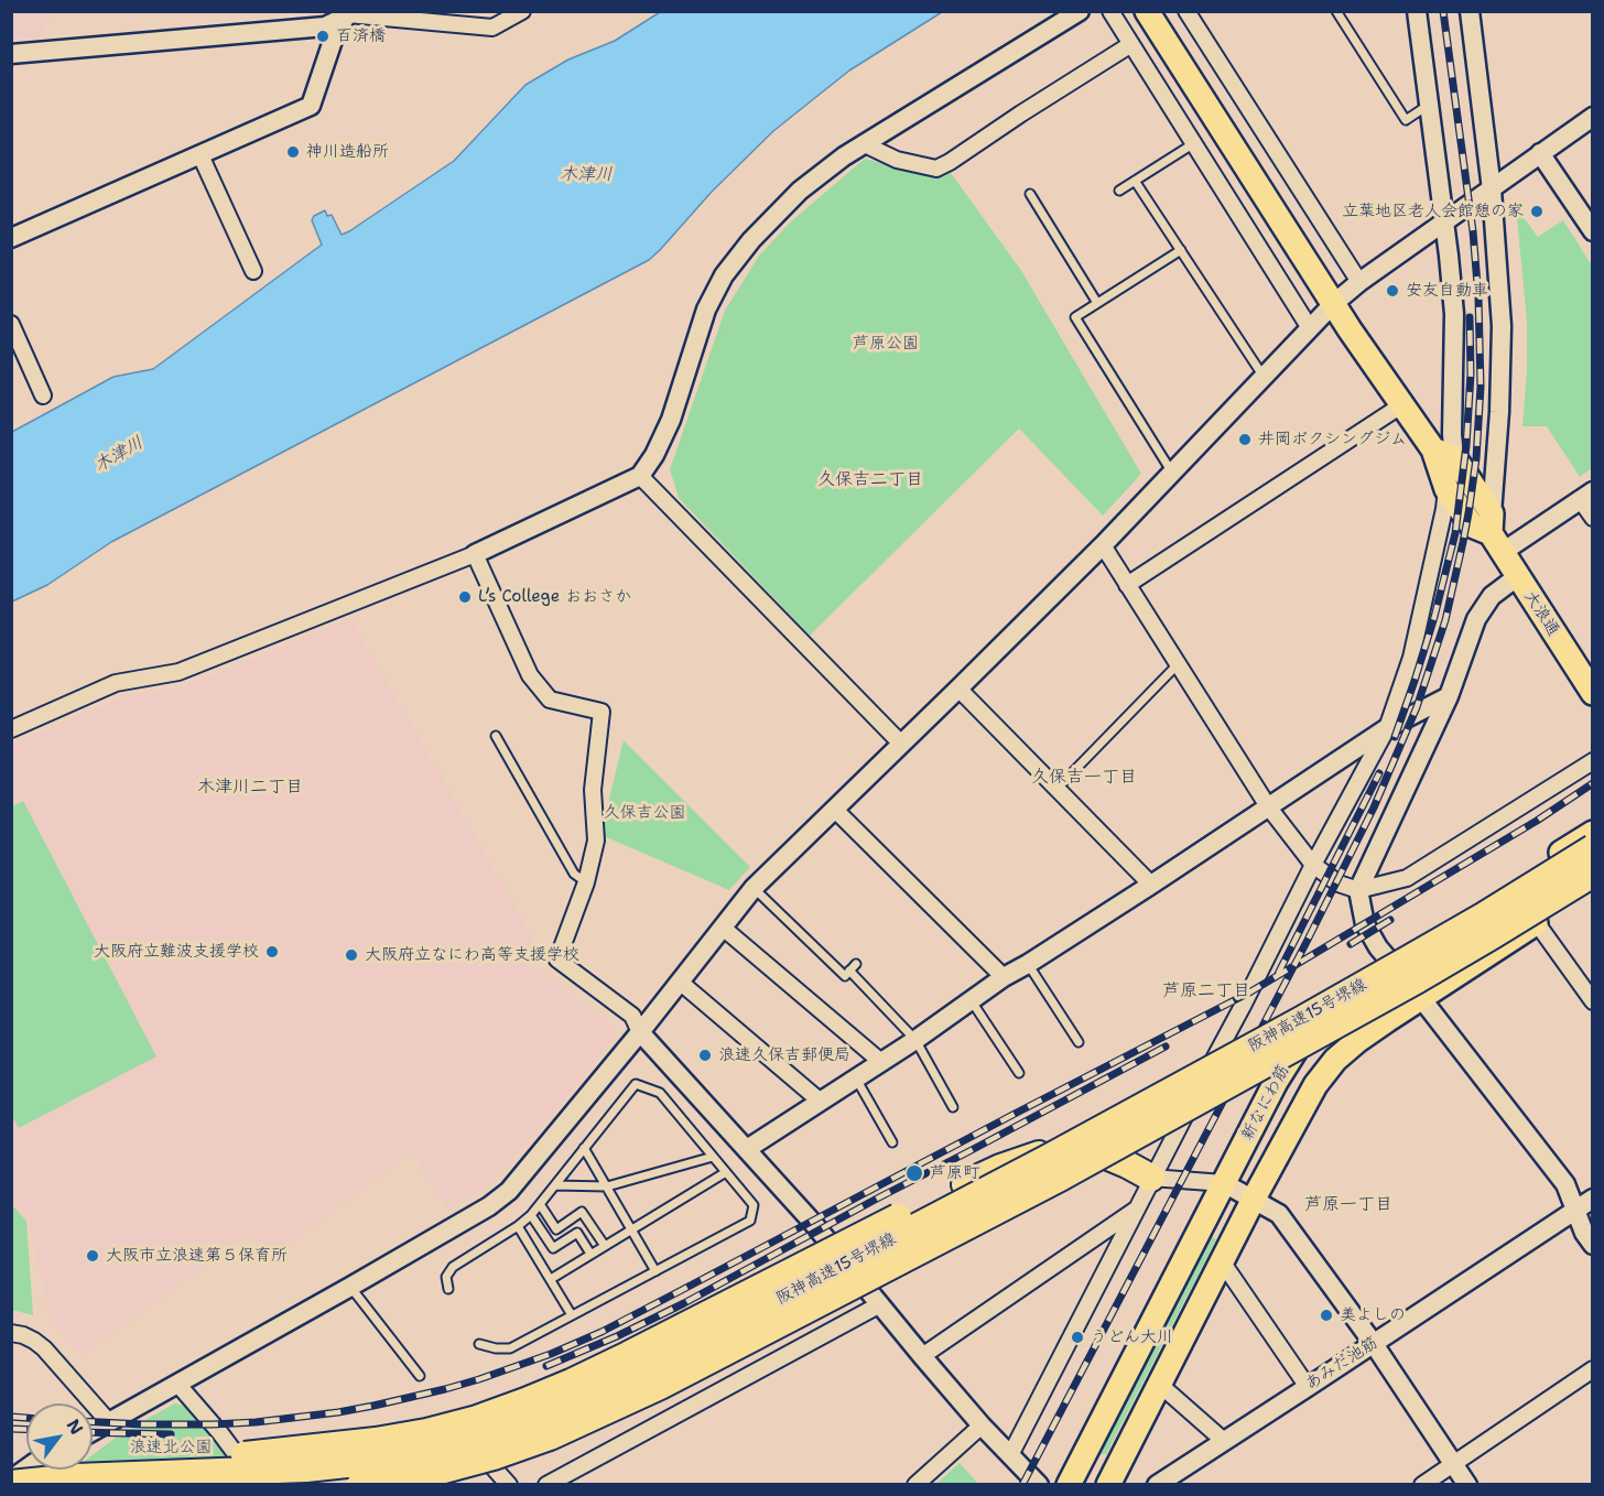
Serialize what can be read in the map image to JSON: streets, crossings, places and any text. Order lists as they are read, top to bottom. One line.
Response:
{"streets":{"highway":["阪神高速15号堺線"],"main road":["大浪通","新なにわ筋"],"street":["あみだ池筋"]},"districts":["久保吉二丁目","久保吉一丁目","木津川二丁目","芦原二丁目","芦原一丁目"],"water":["木津川"],"parks":["芦原公園","久保吉公園","浪速北公園"],"places":["百済橋","神川造船所","立葉地区老人会館憩の家","安友自動車","井岡ボクシングジム","L’s College おおさか","大阪府立難波支援学校","大阪府立なにわ高等支援学校","浪速久保吉郵便局","芦原町","大阪市立浪速第５保育所","美よしの","うどん大川"],"north":"top right"}
